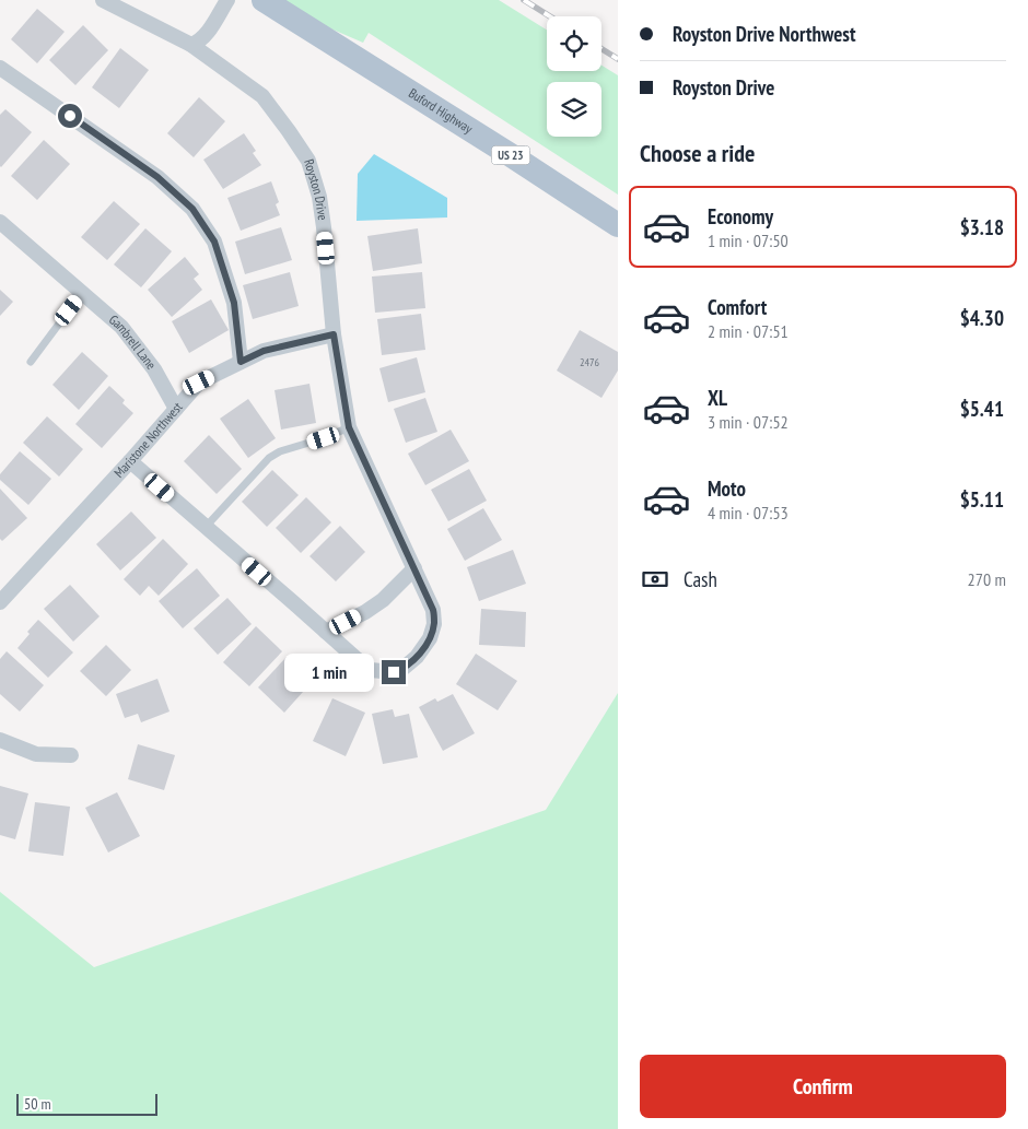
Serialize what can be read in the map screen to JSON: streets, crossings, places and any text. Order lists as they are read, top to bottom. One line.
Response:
{"streets":{"main road":["Buford Highway","US 23"],"street":["Royston Drive","Gambrell Lane","Maristone Northwest"]},"crossings":[["Royston Drive","Maristone Northwest"],["Gambrell Lane","Maristone Northwest"]],"house_numbers":["2476"],"scale_bar":"50 m","page":{"banner":["Royston Drive Northwest","Royston Drive"],"heading":"Choose a ride","list":[{"name":"Economy","note":"1 min · 07:50","value":"$3.18"},{"name":"Comfort","note":"2 min · 07:51","value":"$4.30"},{"name":"XL","note":"3 min · 07:52","value":"$5.41"},{"name":"Moto","note":"4 min · 07:53","value":"$5.11"}],"pay":["Cash","270 m"],"bubble":"1 min","buttons":"Confirm","scale":"50 m"}}
